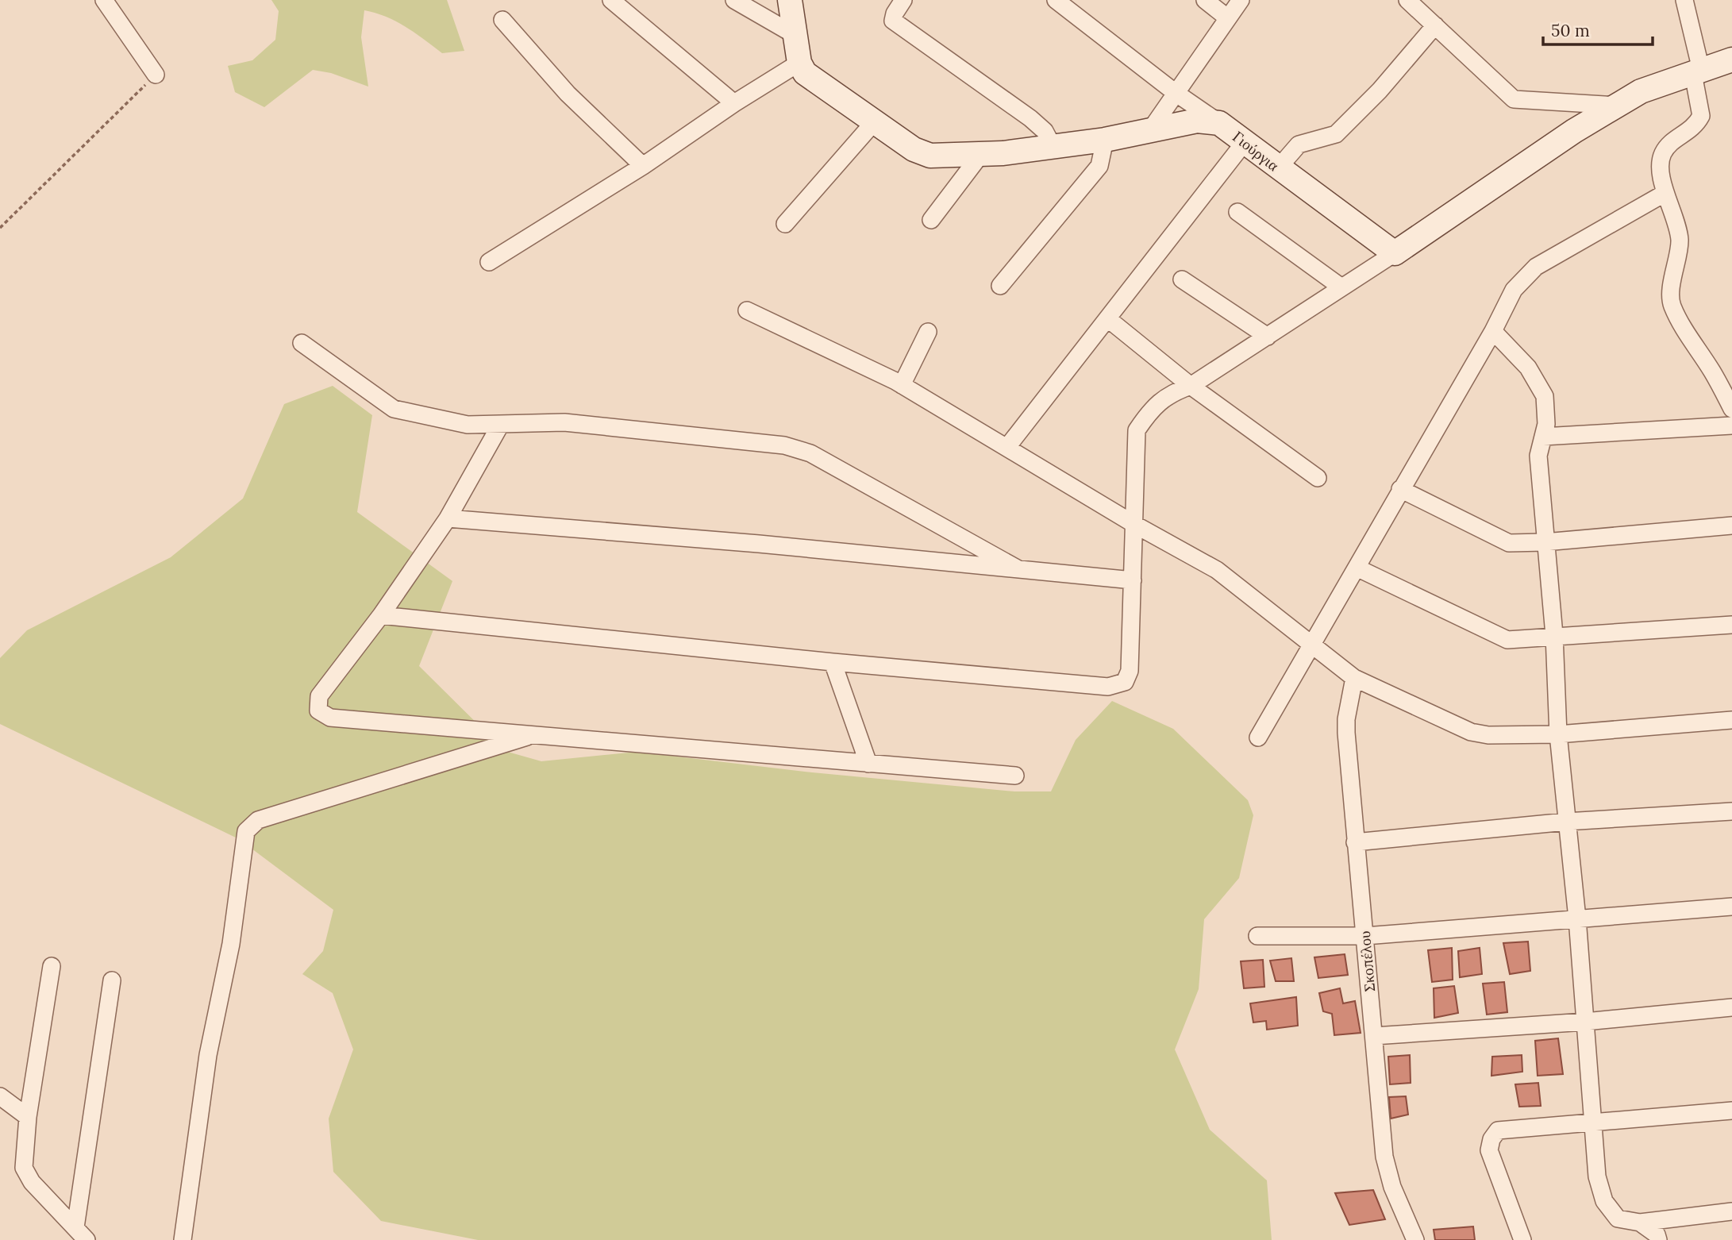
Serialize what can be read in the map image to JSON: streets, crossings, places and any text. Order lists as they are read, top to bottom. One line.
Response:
{"streets":{"street":["Γιούργια","Σκοπέλου"]},"scale_bar":"50 m"}
